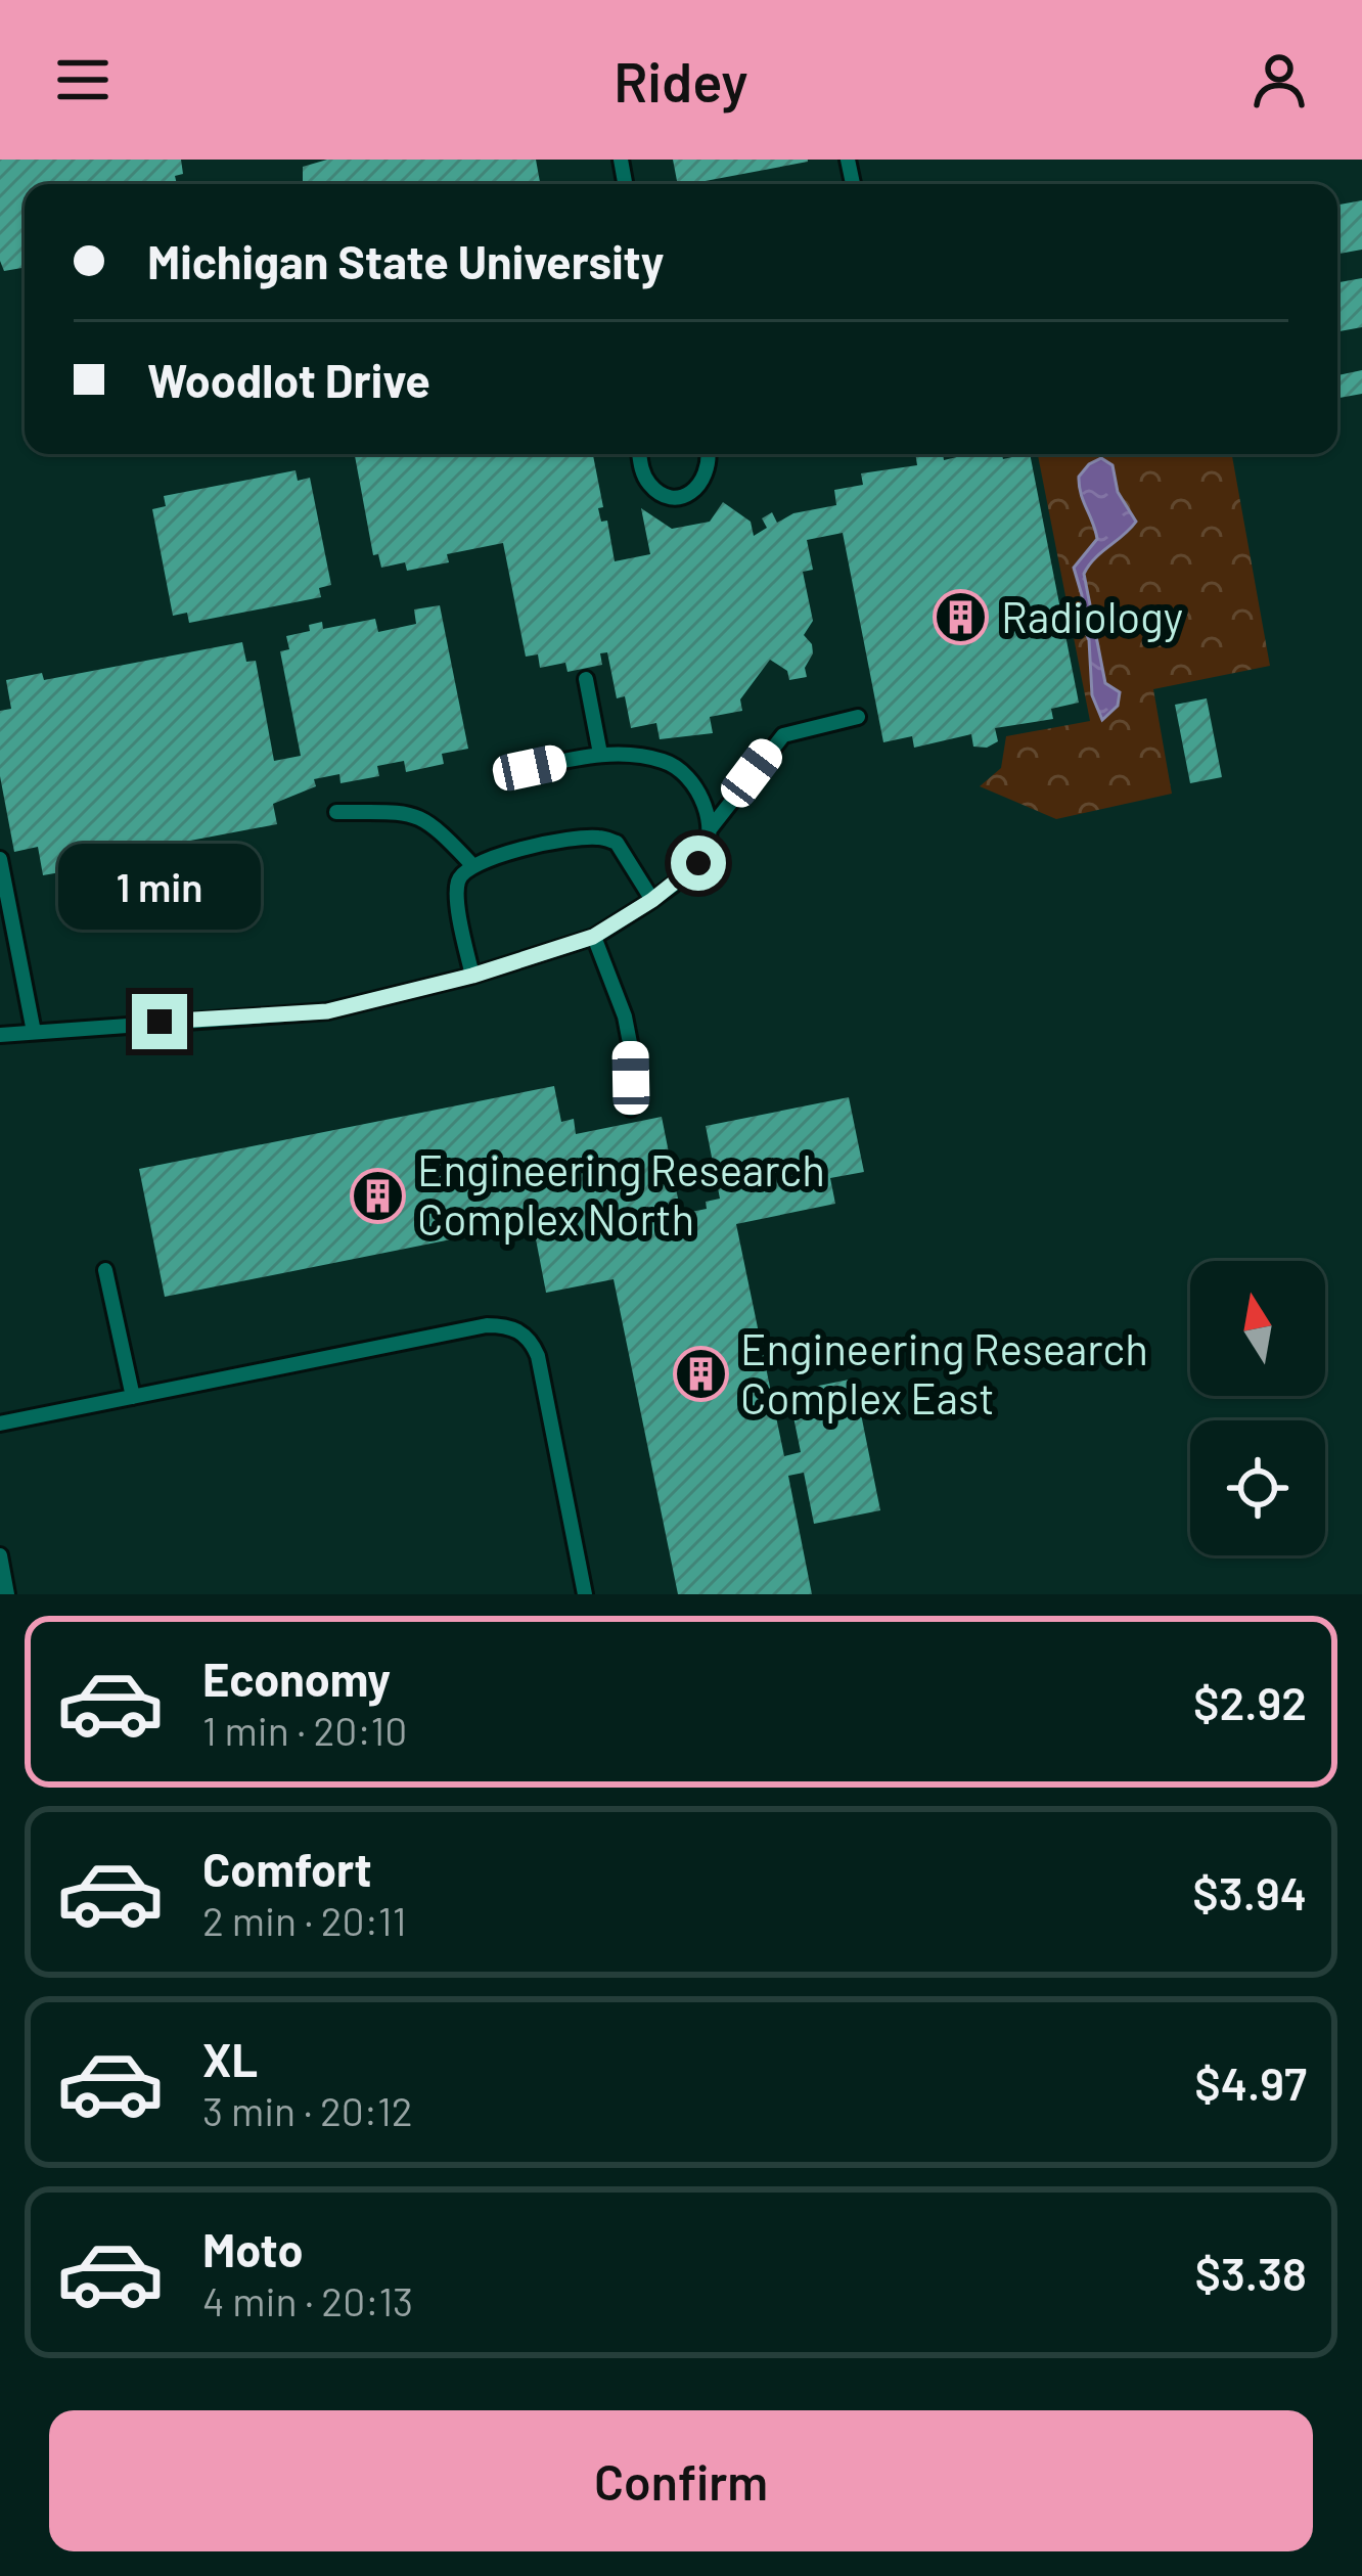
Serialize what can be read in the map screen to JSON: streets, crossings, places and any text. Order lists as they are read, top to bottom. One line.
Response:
{"places":{"building":["Radiology","Engineering Research Complex North","Engineering Research Complex East"]},"north":"top","page":{"header":"Ridey","banner":["Michigan State University","Woodlot Drive"],"bubble":"1 min","list":[{"name":"Economy","note":"1 min · 20:10","value":"$2.92"},{"name":"Comfort","note":"2 min · 20:11","value":"$3.94"},{"name":"XL","note":"3 min · 20:12","value":"$4.97"},{"name":"Moto","note":"4 min · 20:13","value":"$3.38"}],"buttons":"Confirm"}}
